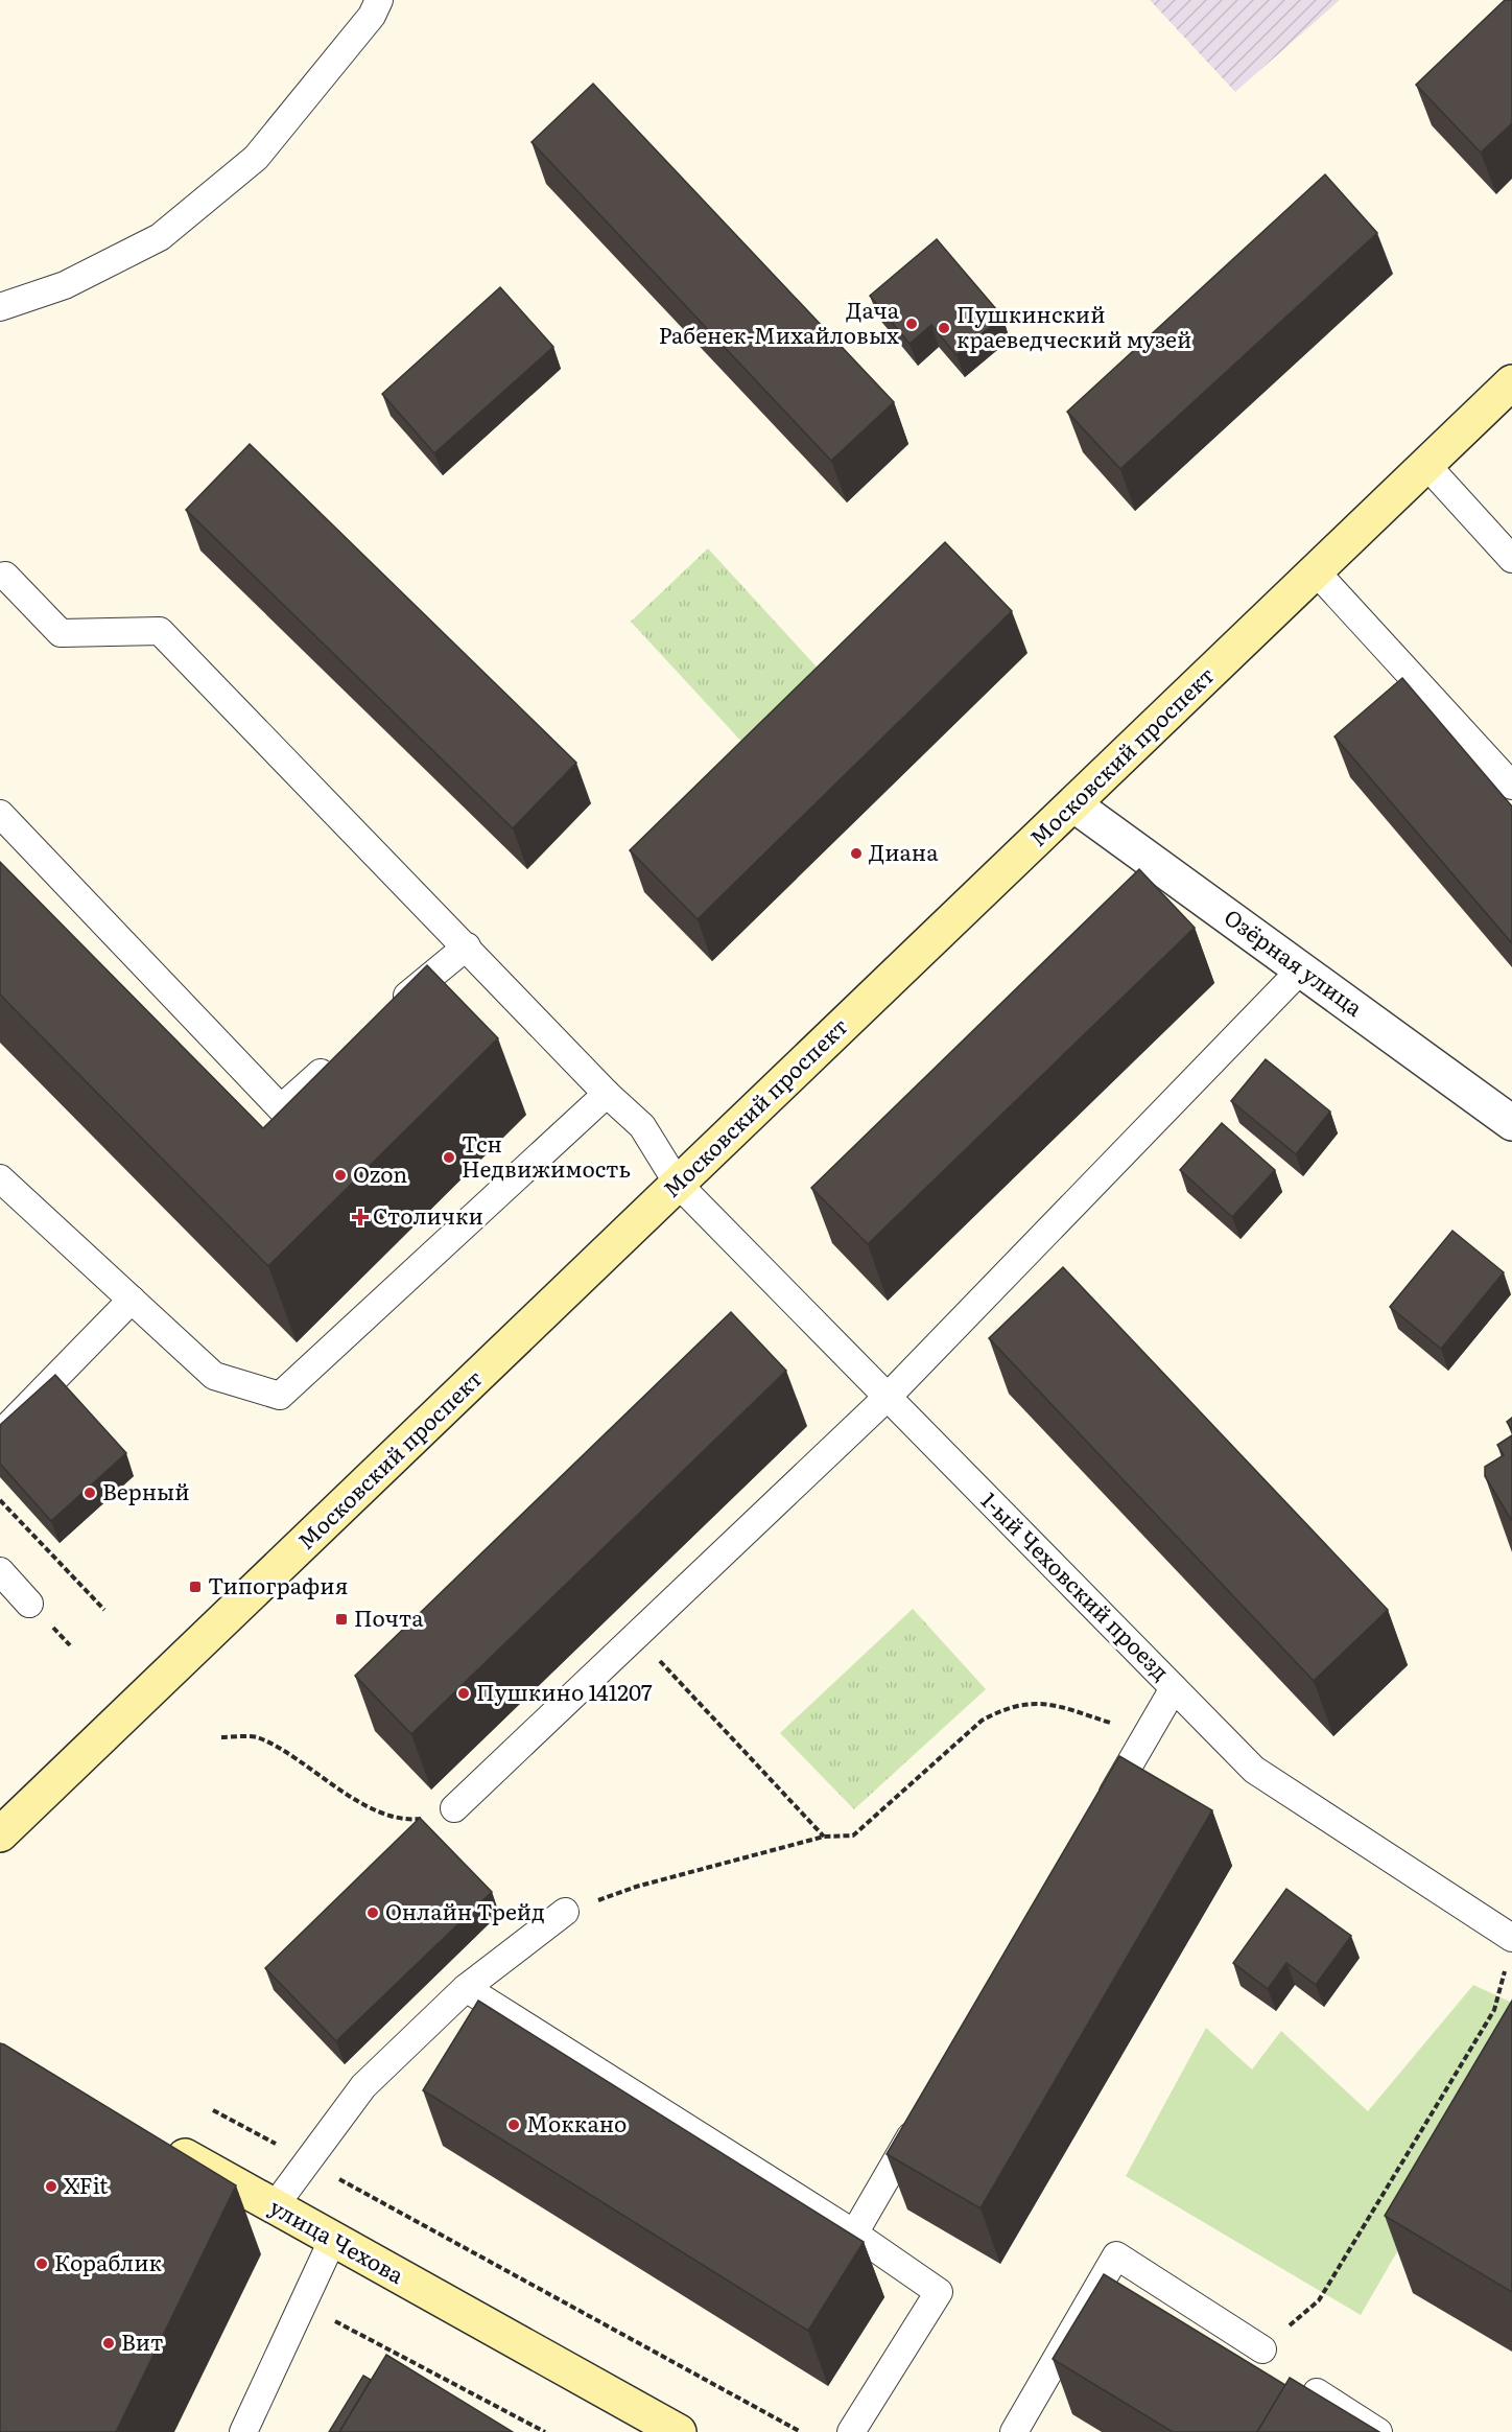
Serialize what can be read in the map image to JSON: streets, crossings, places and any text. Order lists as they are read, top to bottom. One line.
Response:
{"streets":{"main road":["Московский проспект","улица Чехова"],"street":["Озёрная улица"],"lane":["1-ый Чеховский проезд"]},"crossings":[["Московский проспект","Озёрная улица"],["Московский проспект","1-ый Чеховский проезд"]],"places":{"other":["Дача Рабенек-Михайловых","Пушкинский краеведческий музей","Диана","Тсн Недвижимость","Ozon","Верный","Пушкино 141207","Онлайн Трейд","Моккано","XFit","Кораблик","Вит"],"health":["Столички"],"transit":["Типография","Почта"]}}
